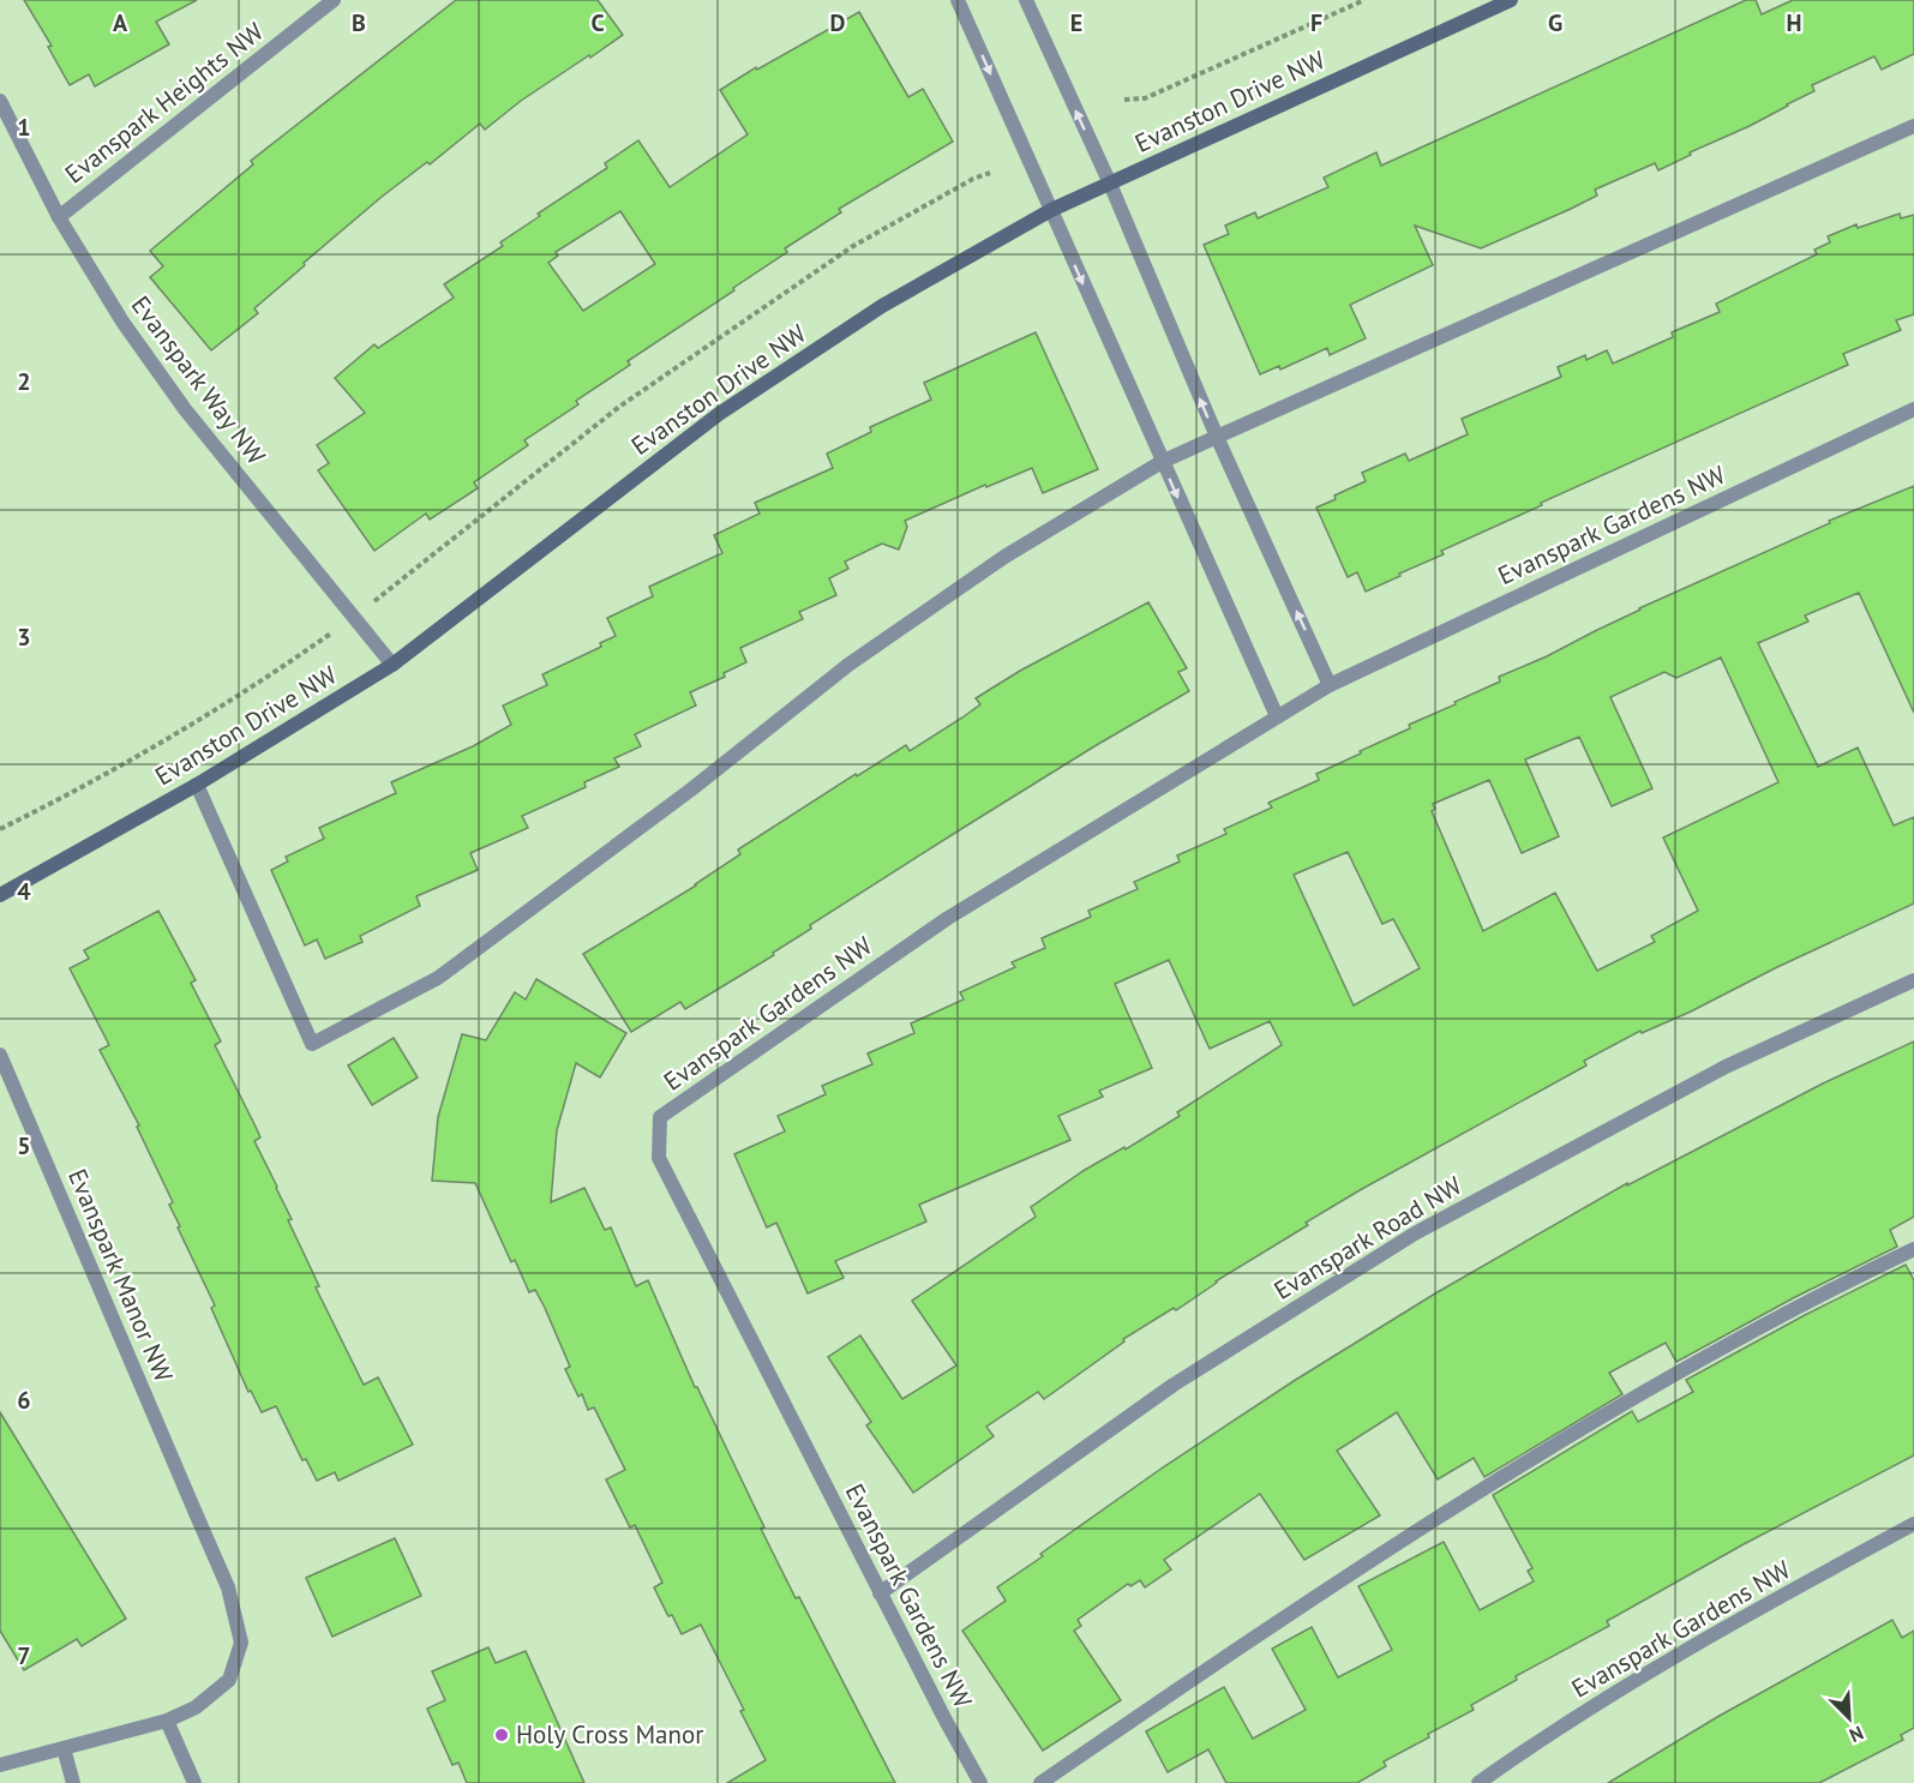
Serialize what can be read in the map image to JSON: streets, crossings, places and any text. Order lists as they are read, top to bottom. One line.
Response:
{"streets":{"street":["Evanston Drive NW","Evanspark Heights NW","Evanspark Way NW","Evanspark Gardens NW","Evanspark Road NW","Evanspark Manor NW"]},"crossings":[["Evanston Drive NW","Evanspark Way NW"],["Evanspark Heights NW","Evanspark Way NW"],["Evanspark Gardens NW","Evanspark Road NW"]],"places":["Holy Cross Manor"],"north":"bottom right","grid":{"columns":["A","B","C","D","E","F","G","H"],"rows":["1","2","3","4","5","6","7"]}}
